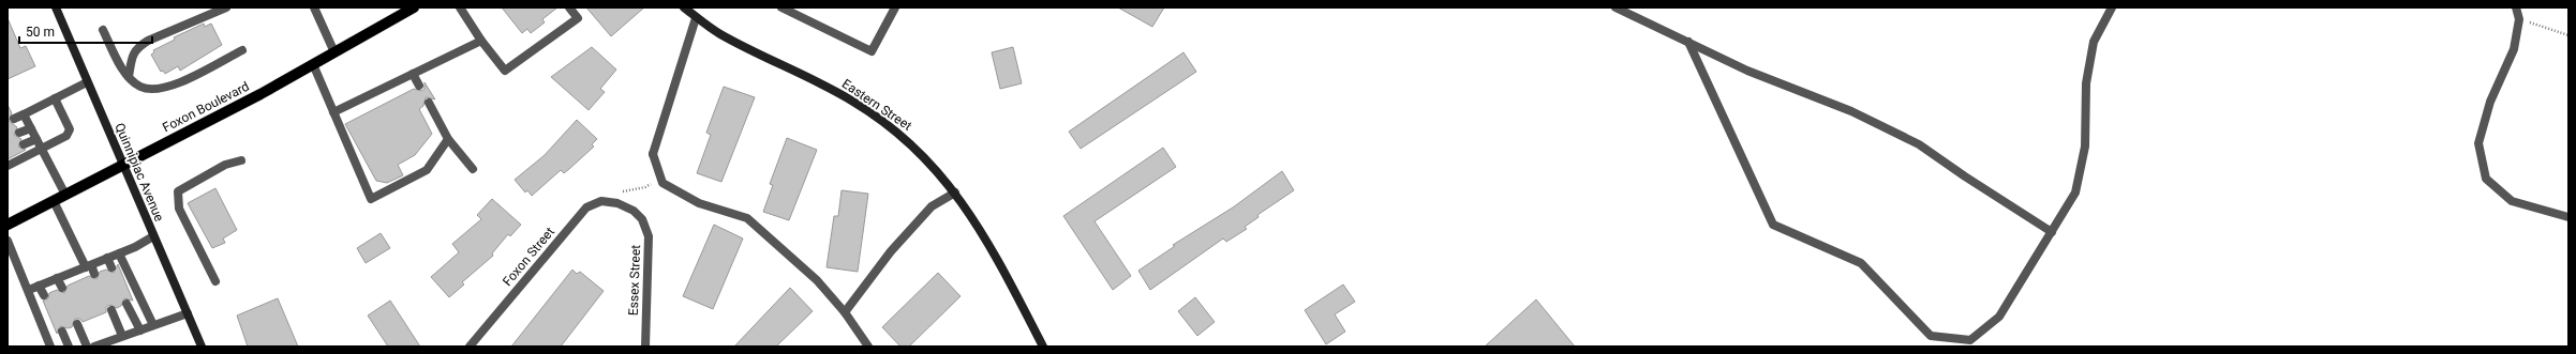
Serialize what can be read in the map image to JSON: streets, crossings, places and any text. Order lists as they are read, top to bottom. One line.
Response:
{"streets":{"main road":["Foxon Boulevard"],"street":["Eastern Street","Quinnipiac Avenue","Foxon Street","Essex Street"]},"crossings":[["Foxon Boulevard","Quinnipiac Avenue"],["Foxon Street","Essex Street"]],"scale_bar":"50 m"}
